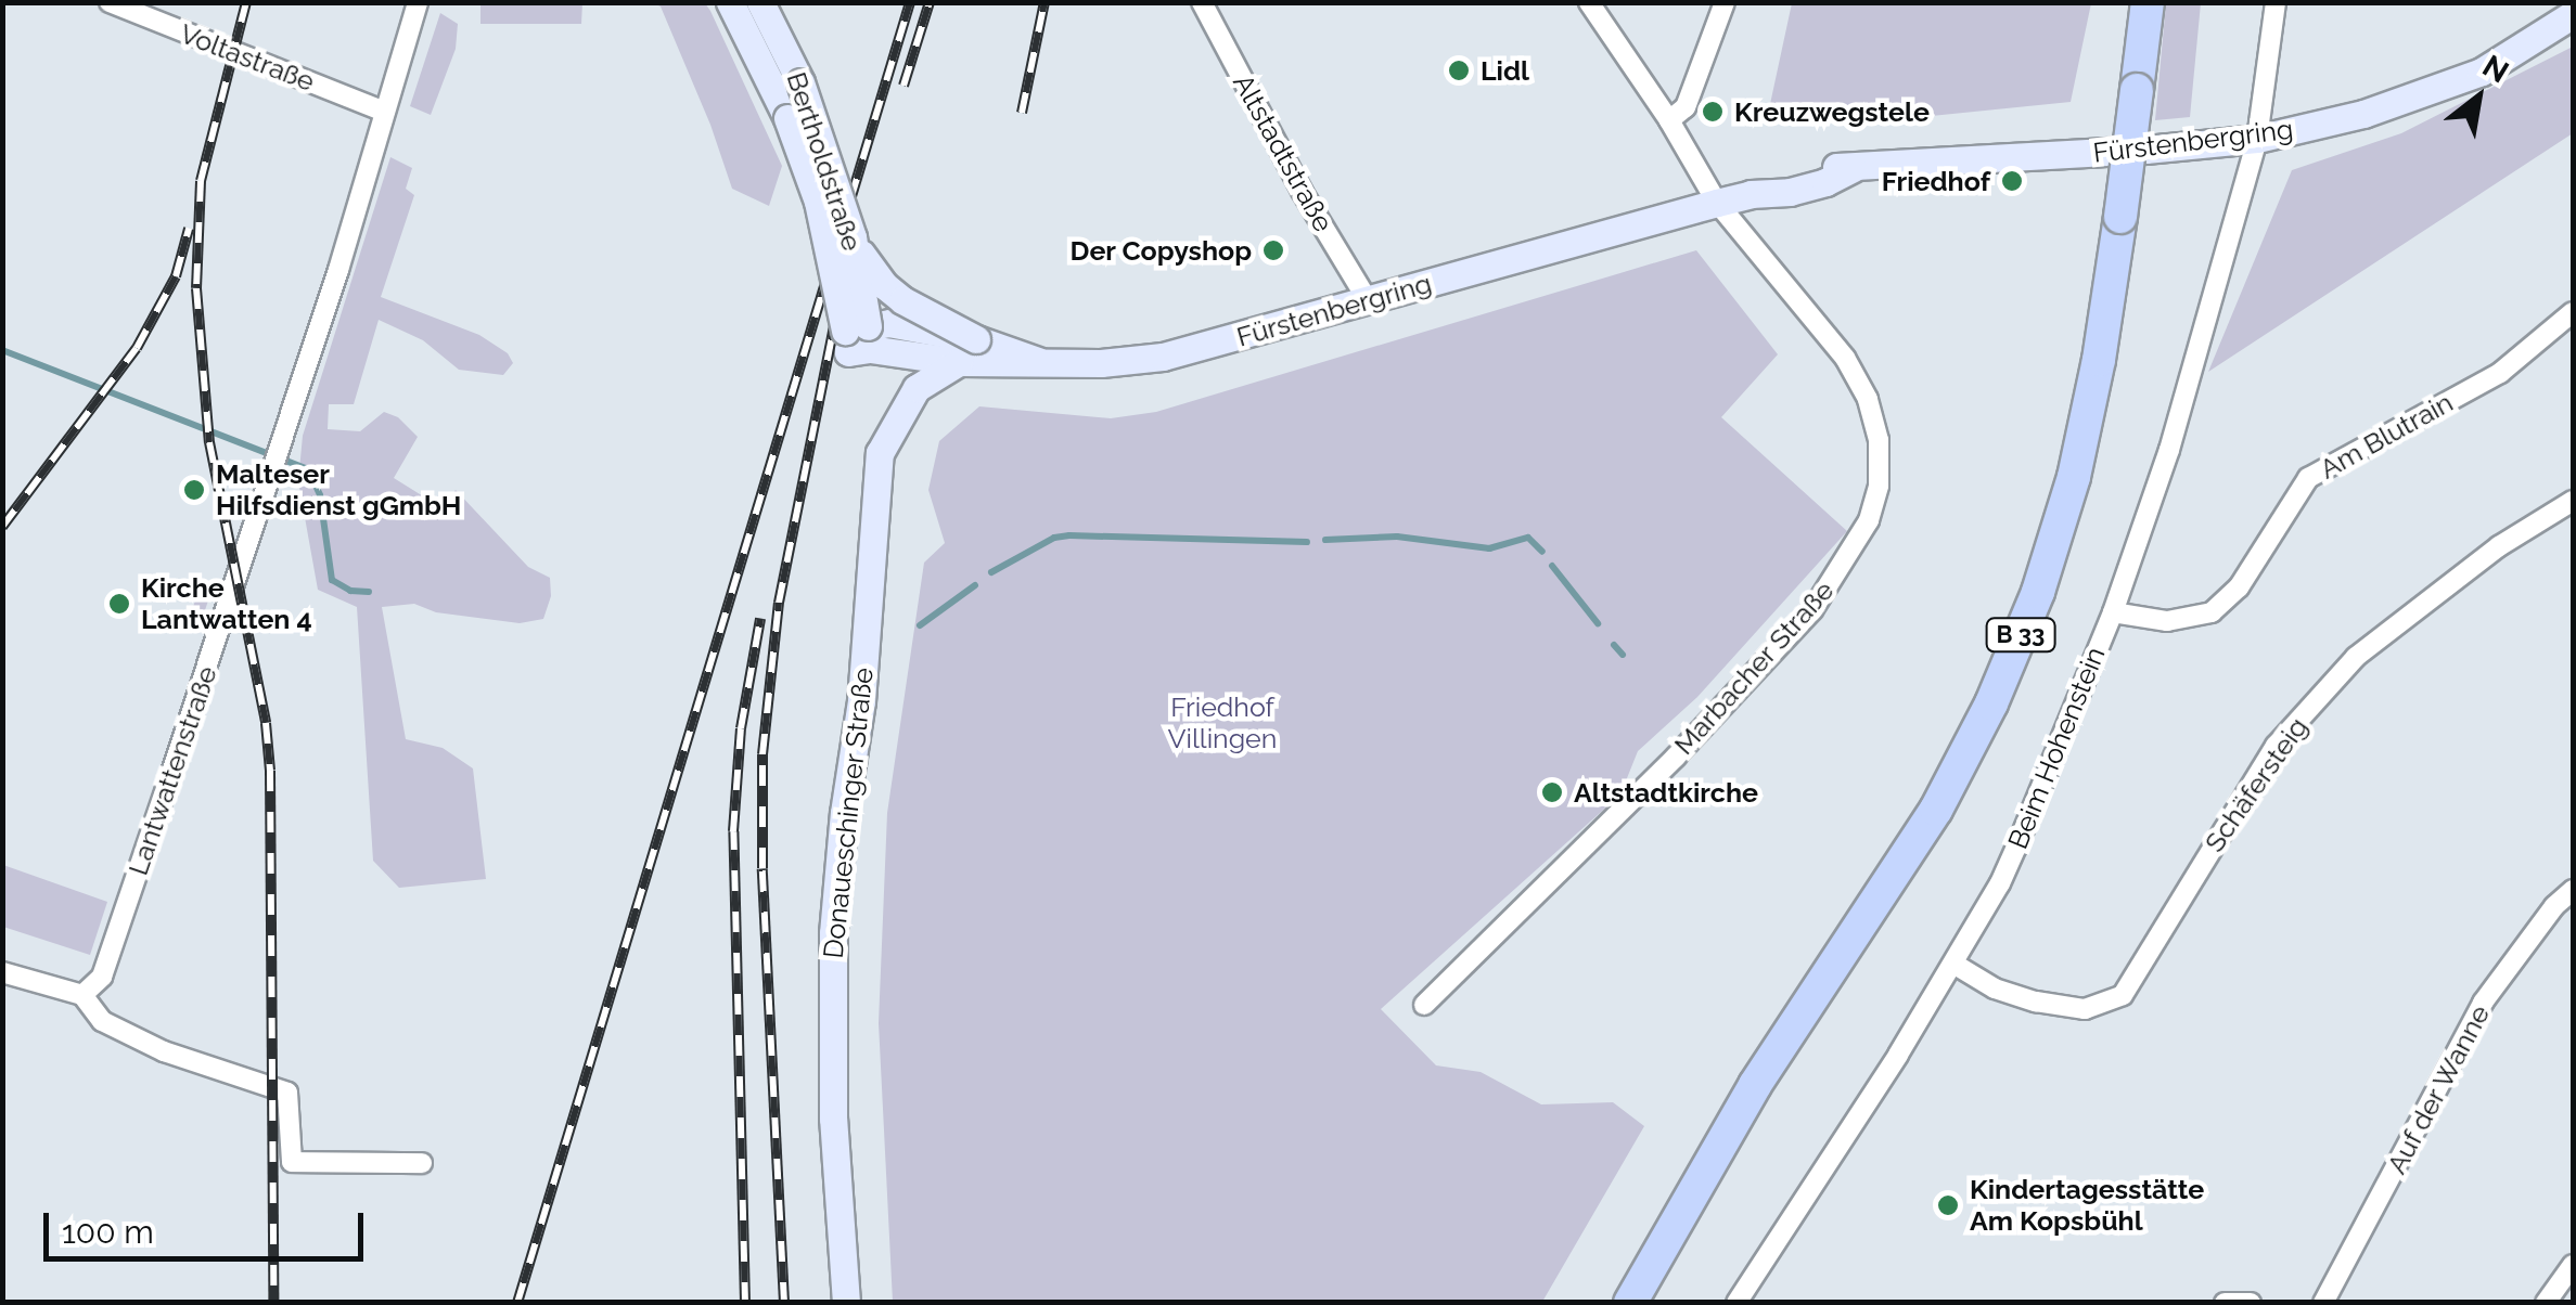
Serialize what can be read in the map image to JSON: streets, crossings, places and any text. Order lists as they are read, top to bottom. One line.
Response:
{"streets":{"main road":["B 33"],"street":["Voltastraße","Fürstenbergring","Altstadtstraße","Bertholdstraße","Am Blutrain","Marbacher Straße","Beim Hohenstein","Lantwattenstraße","Schäfersteig","Donaueschinger Straße","Auf der Wanne"]},"crossings":[["Voltastraße","Lantwattenstraße"],["Fürstenbergring","Altstadtstraße"],["Fürstenbergring","Bertholdstraße"],["Fürstenbergring","Marbacher Straße"],["Fürstenbergring","Beim Hohenstein"],["Fürstenbergring","Donaueschinger Straße"],["Am Blutrain","Beim Hohenstein"],["Beim Hohenstein","Schäfersteig"]],"parks":["Friedhof Villingen"],"places":["Lidl","Kreuzwegstele","Friedhof","Der Copyshop","Malteser Hilfsdienst gGmbH","Kirche Lantwatten 4","Altstadtkirche","Kindertagesstätte Am Kopsbühl"],"scale_bar":"100 m","north":"top right"}
